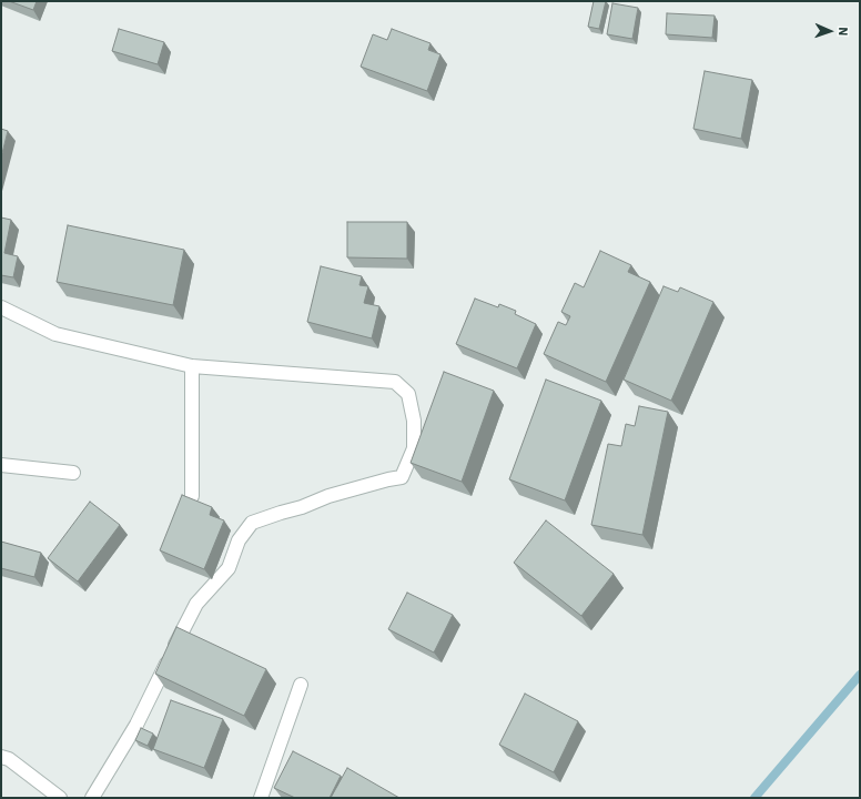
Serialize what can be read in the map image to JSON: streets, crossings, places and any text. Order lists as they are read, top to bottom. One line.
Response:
{"north":"right"}
